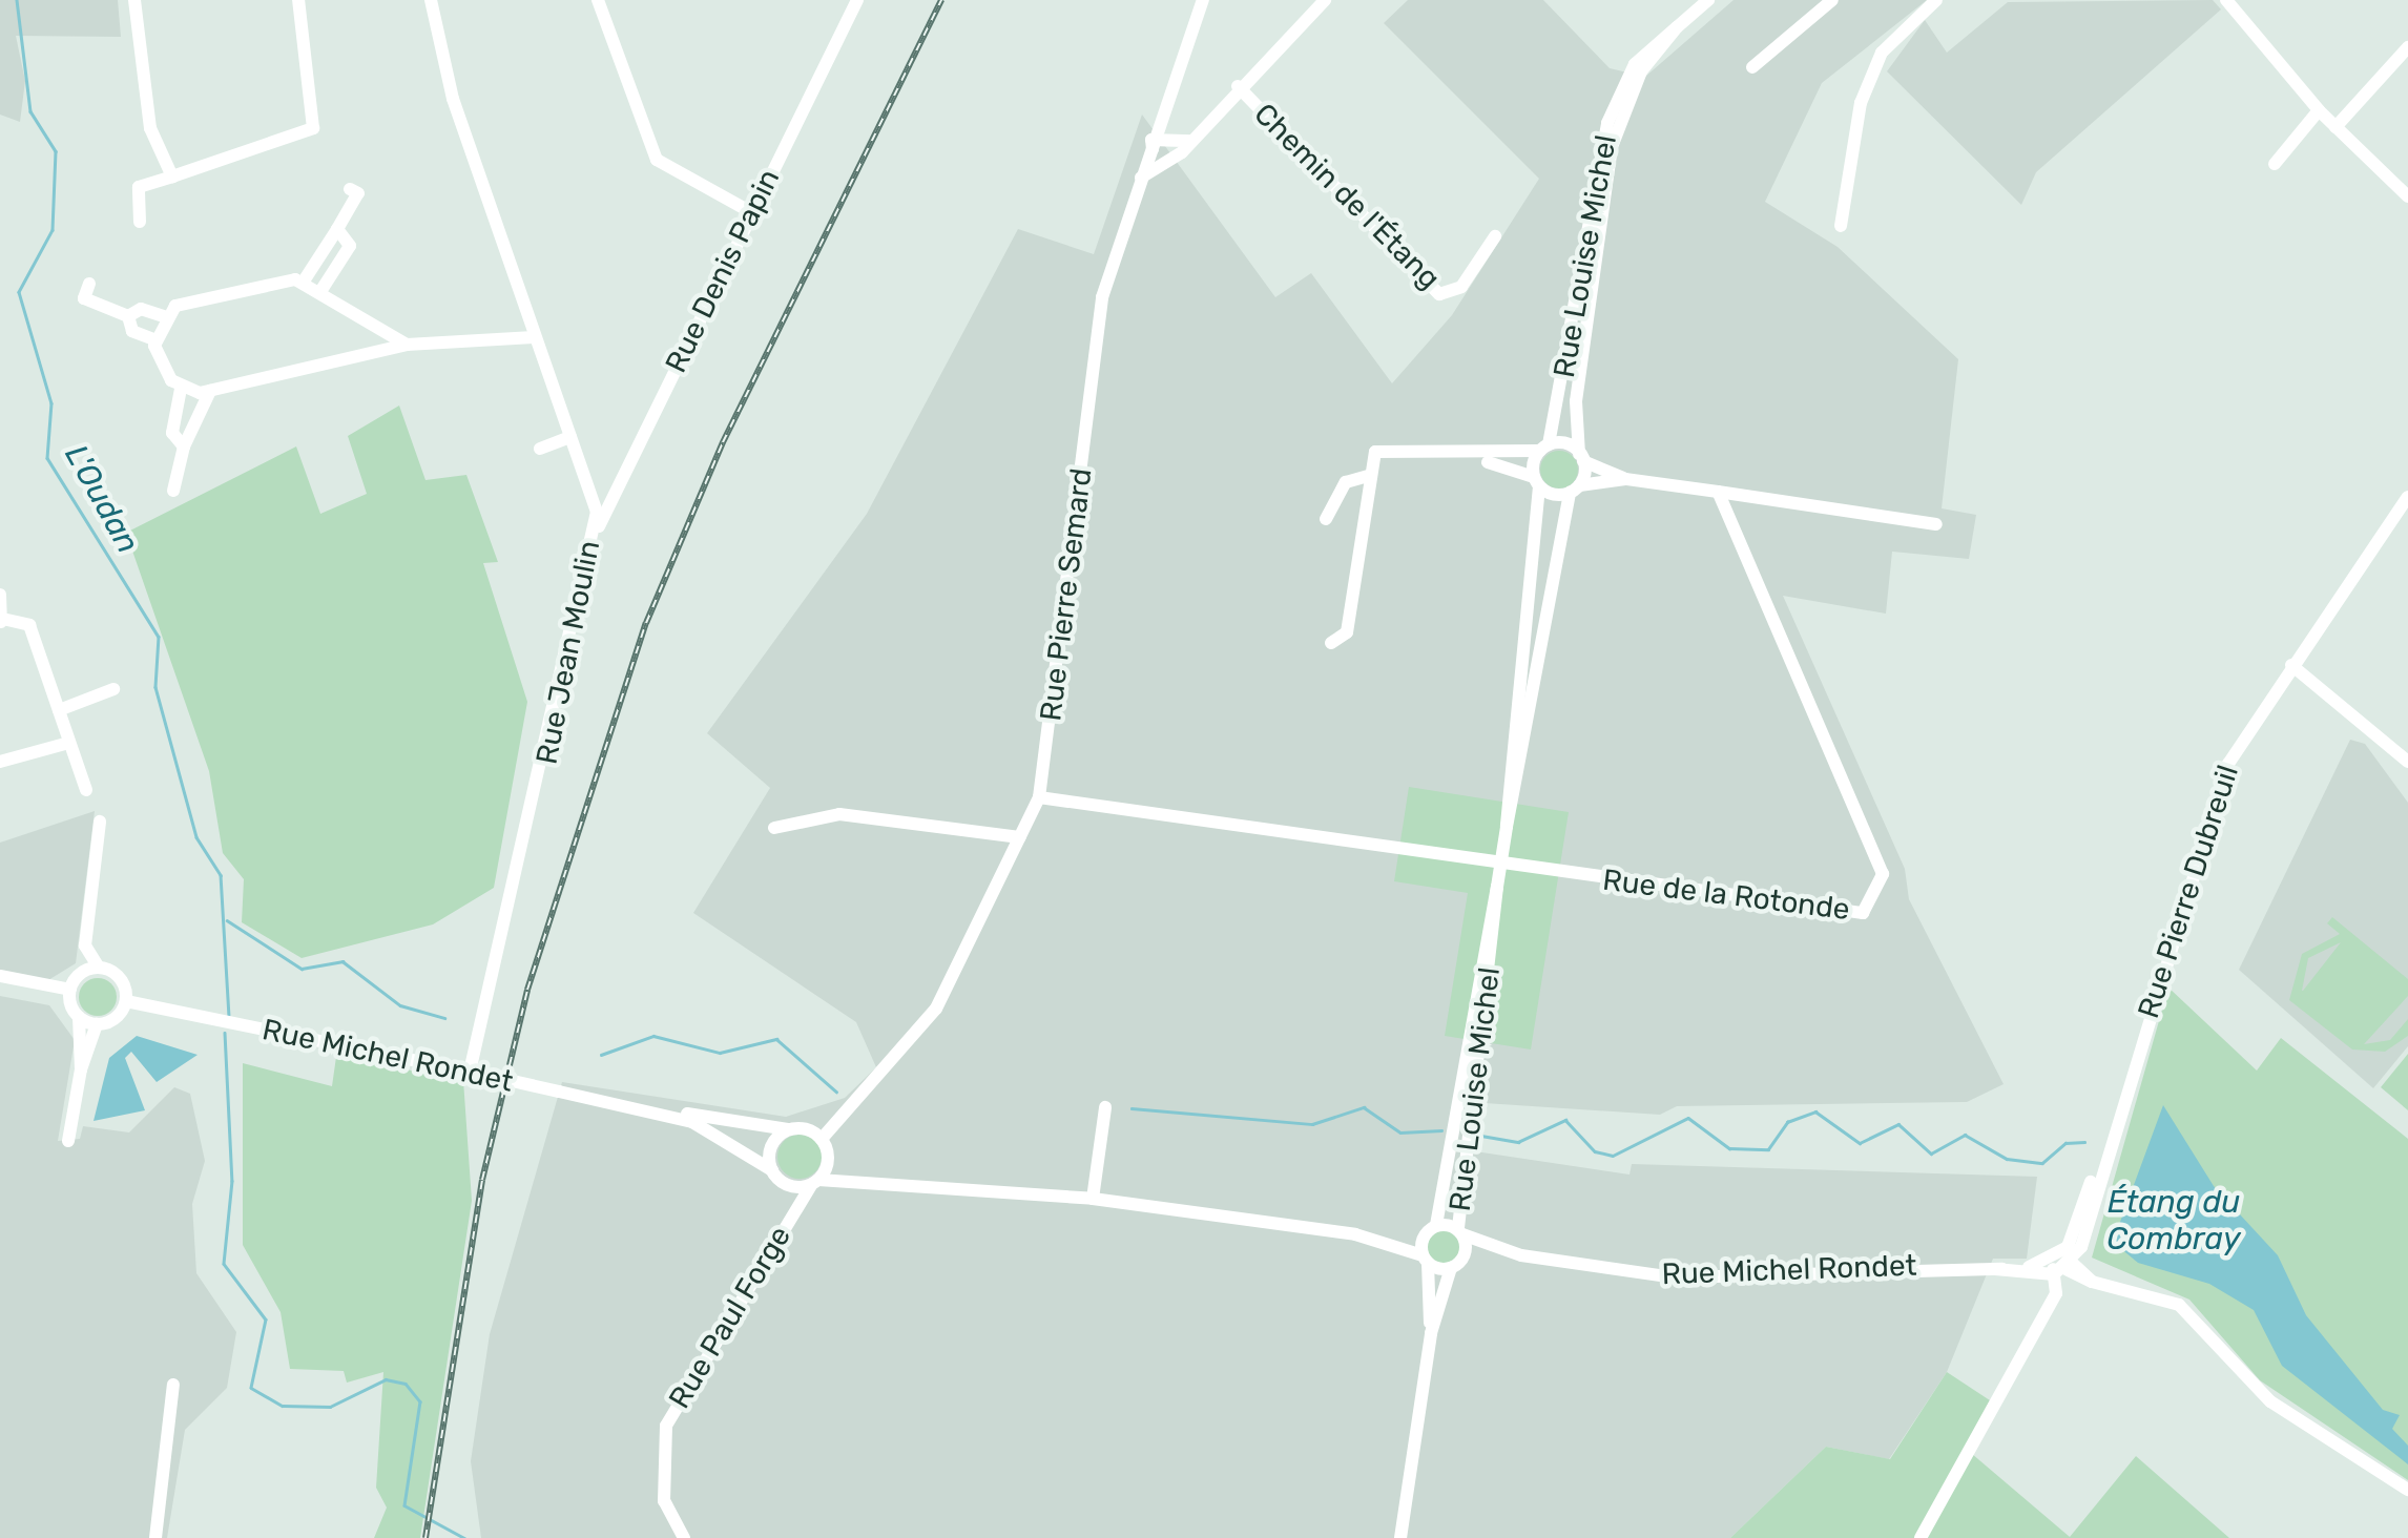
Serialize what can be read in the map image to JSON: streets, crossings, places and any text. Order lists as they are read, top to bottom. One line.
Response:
{"streets":{"street":["Chemin de l'Étang","Rue Louise Michel","Rue Denis Papin","Rue Pierre Semard","Rue Jean Moulin","Rue Pierre Dubreuil","Rue de la Rotonde","Rue Michel Rondet","Rue Paul Forge"]},"crossings":[["Rue Louise Michel","Rue de la Rotonde"],["Rue Louise Michel","Rue Michel Rondet"],["Rue Denis Papin","Rue Jean Moulin"],["Rue Pierre Semard","Rue de la Rotonde"],["Rue Pierre Semard","Rue Michel Rondet"],["Rue Pierre Semard","Rue Paul Forge"],["Rue Jean Moulin","Rue Michel Rondet"],["Rue Pierre Dubreuil","Rue Michel Rondet"],["Rue Michel Rondet","Rue Paul Forge"]],"water":["L'Oudan","Étang du Combray"]}
